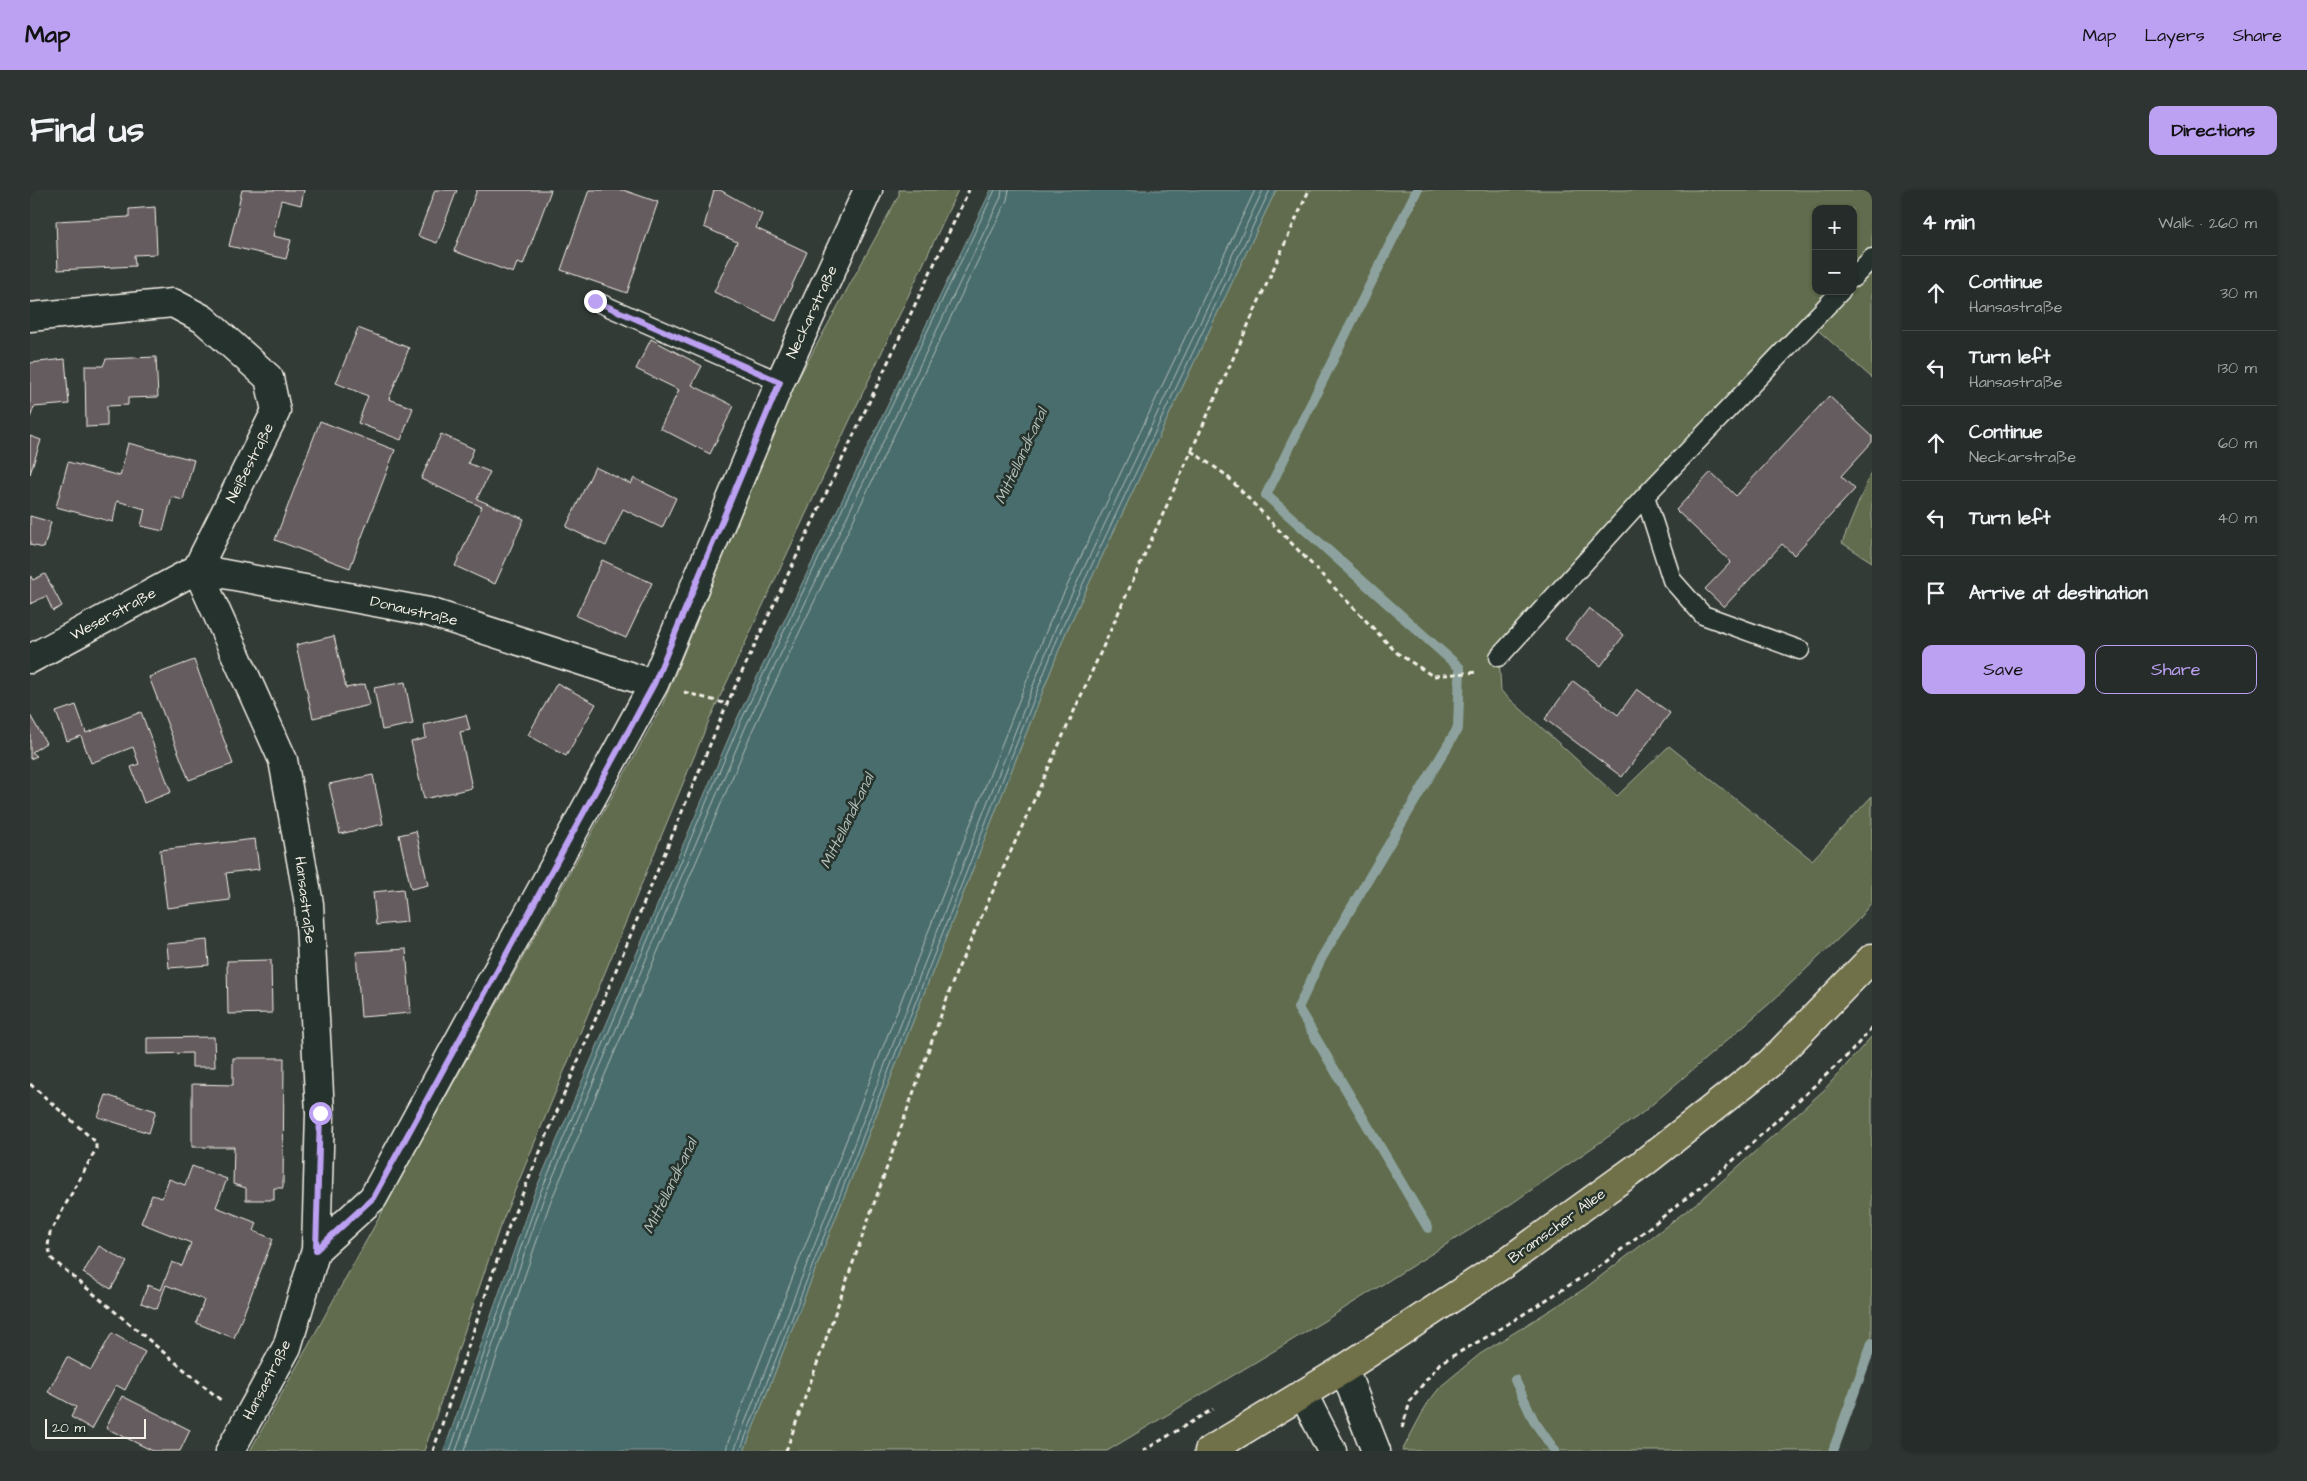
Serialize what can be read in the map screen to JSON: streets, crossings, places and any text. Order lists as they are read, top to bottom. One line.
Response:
{"streets":{"main road":["Bramscher Allee"],"street":["Neckarstraße","Neißestraße","Donaustraße","Weserstraße","Hansastraße"]},"crossings":[["Neckarstraße","Donaustraße"],["Neißestraße","Donaustraße"],["Neißestraße","Weserstraße"],["Neißestraße","Hansastraße"],["Donaustraße","Weserstraße"],["Donaustraße","Hansastraße"],["Weserstraße","Hansastraße"]],"water":["Mittellandkanal"],"scale_bar":"20 m","page":{"header":"Map","nav":["Map","Layers","Share"],"title":"Find us","buttons":["Directions",["Save","Share"]],"heading":["4 min","Walk · 260 m"],"map_buttons":["+","−"],"list":[["Continue","Hansastraße","30 m"],["Turn left","Hansastraße","130 m"],["Continue","Neckarstraße","60 m"],["Turn left","40 m"],"Arrive at destination"],"scale":"20 m"}}
